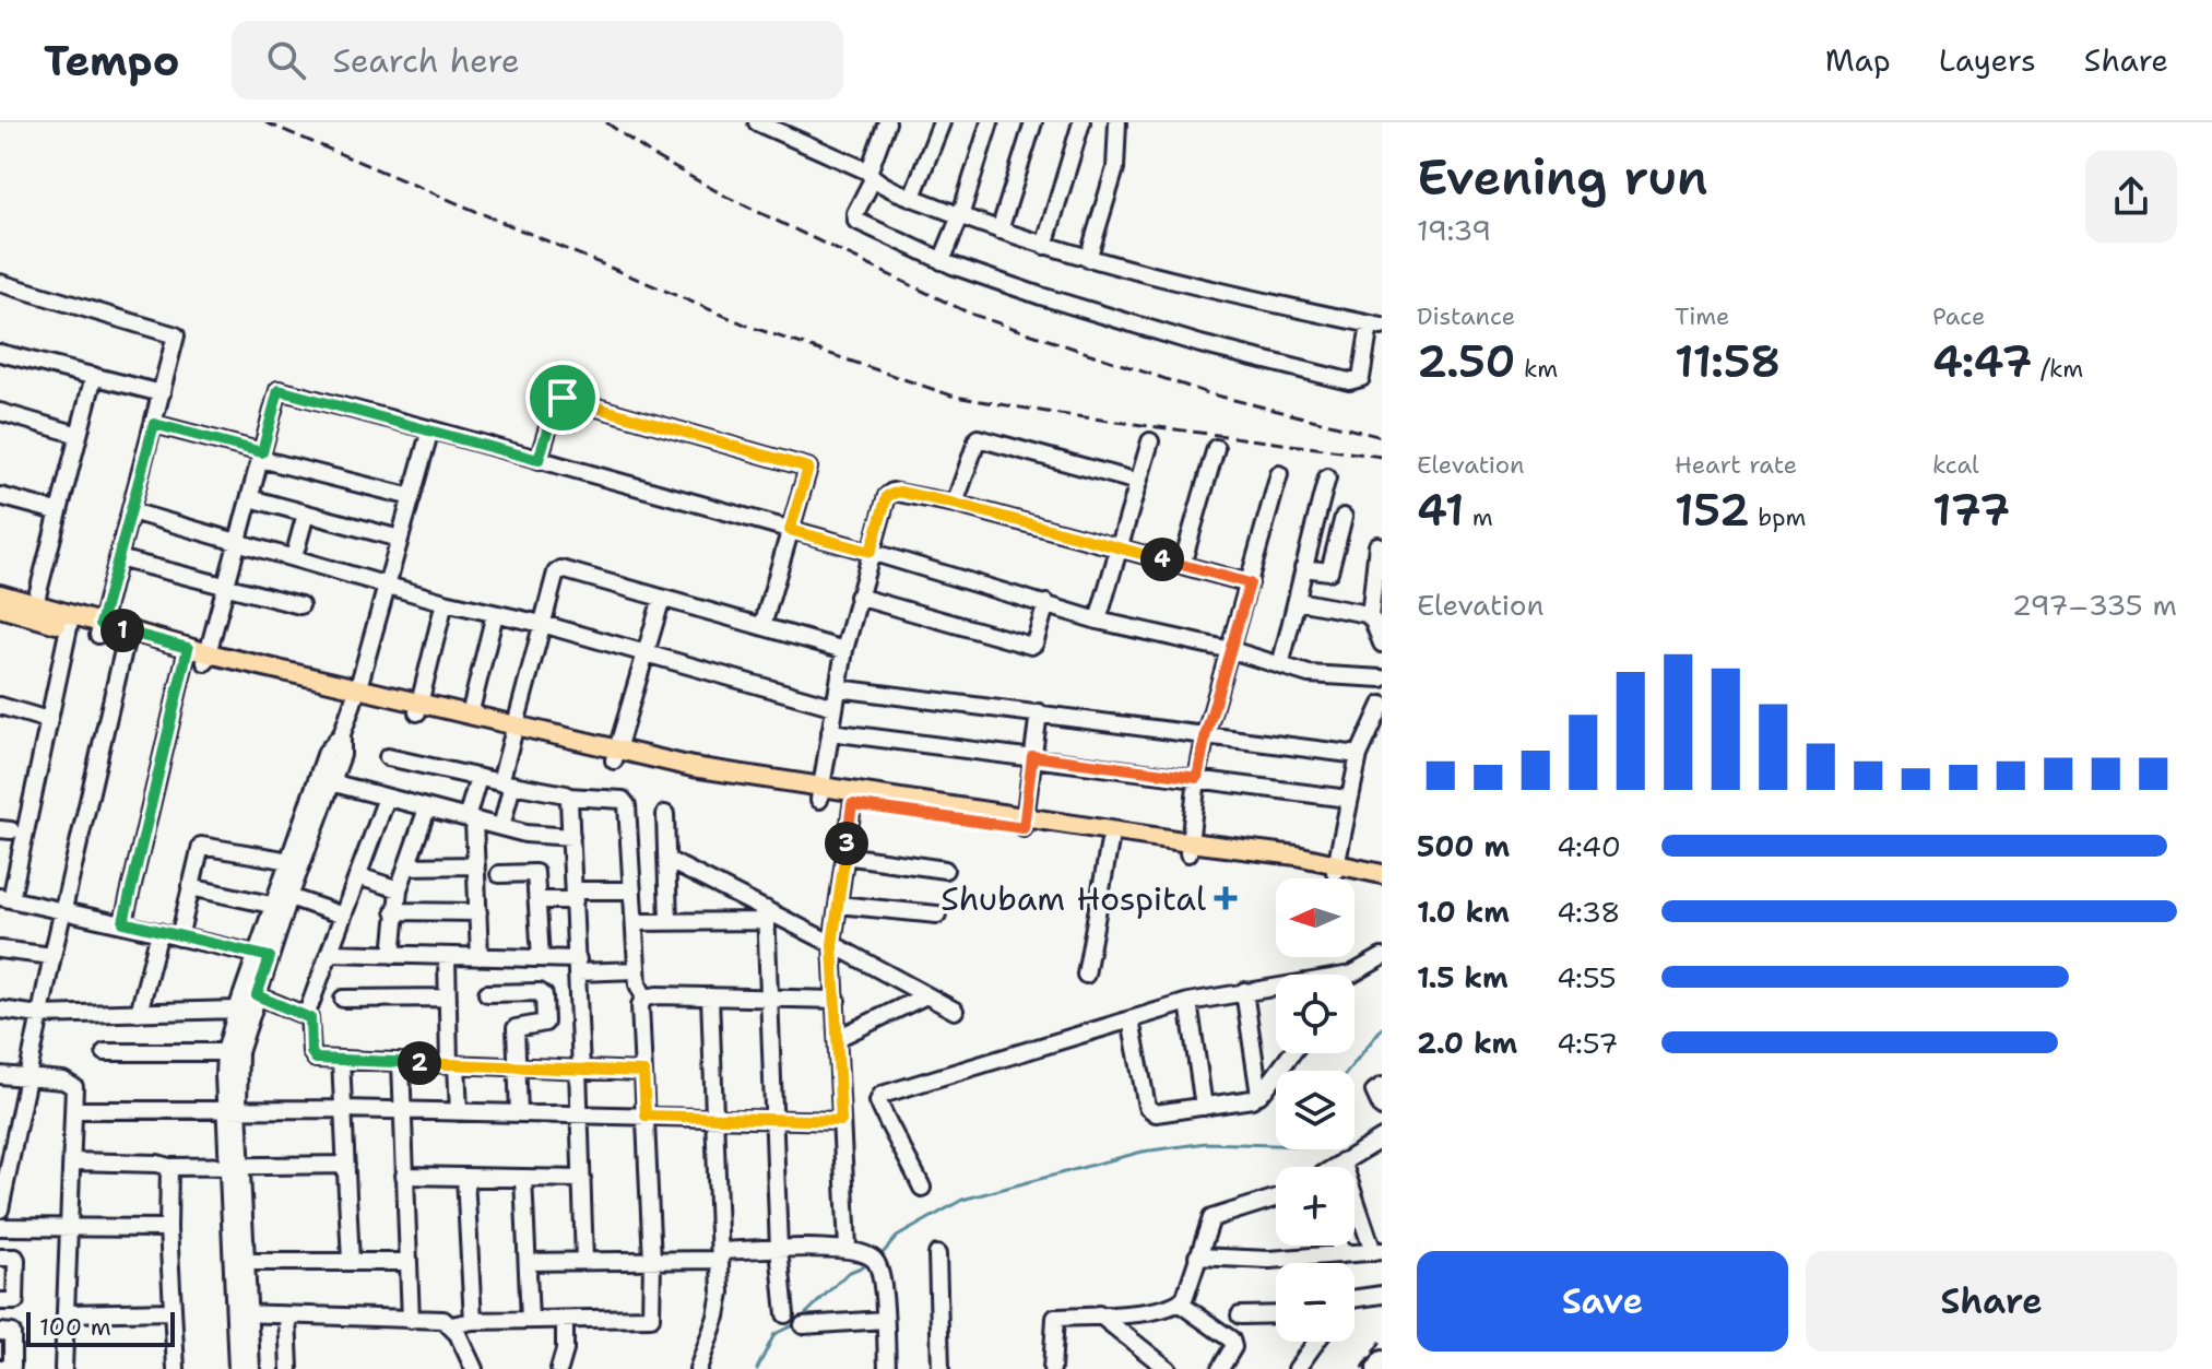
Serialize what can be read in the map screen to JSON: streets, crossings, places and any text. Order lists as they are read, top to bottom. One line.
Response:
{"places":{"health":["Shubam Hospital"]},"scale_bar":"100 m","north":"left","page":{"header":"Tempo","search":"Search here","nav":["Map","Layers","Share"],"heading":["Evening run","19:39"],"stats":[["Distance","2.50 km"],["Time","11:58"],["Pace","4:47 /km"],["Elevation","41 m"],["Heart rate","152 bpm"],["kcal","177"]],"pins":["4","1","3","2"],"chart":["Elevation","297–335 m"],"list":[{"name":"500 m","note":"4:40"},{"name":"1.0 km","note":"4:38"},{"name":"1.5 km","note":"4:55"},{"name":"2.0 km","note":"4:57"}],"map_buttons":["+","−"],"buttons":["Save","Share"],"scale":"100 m"}}
